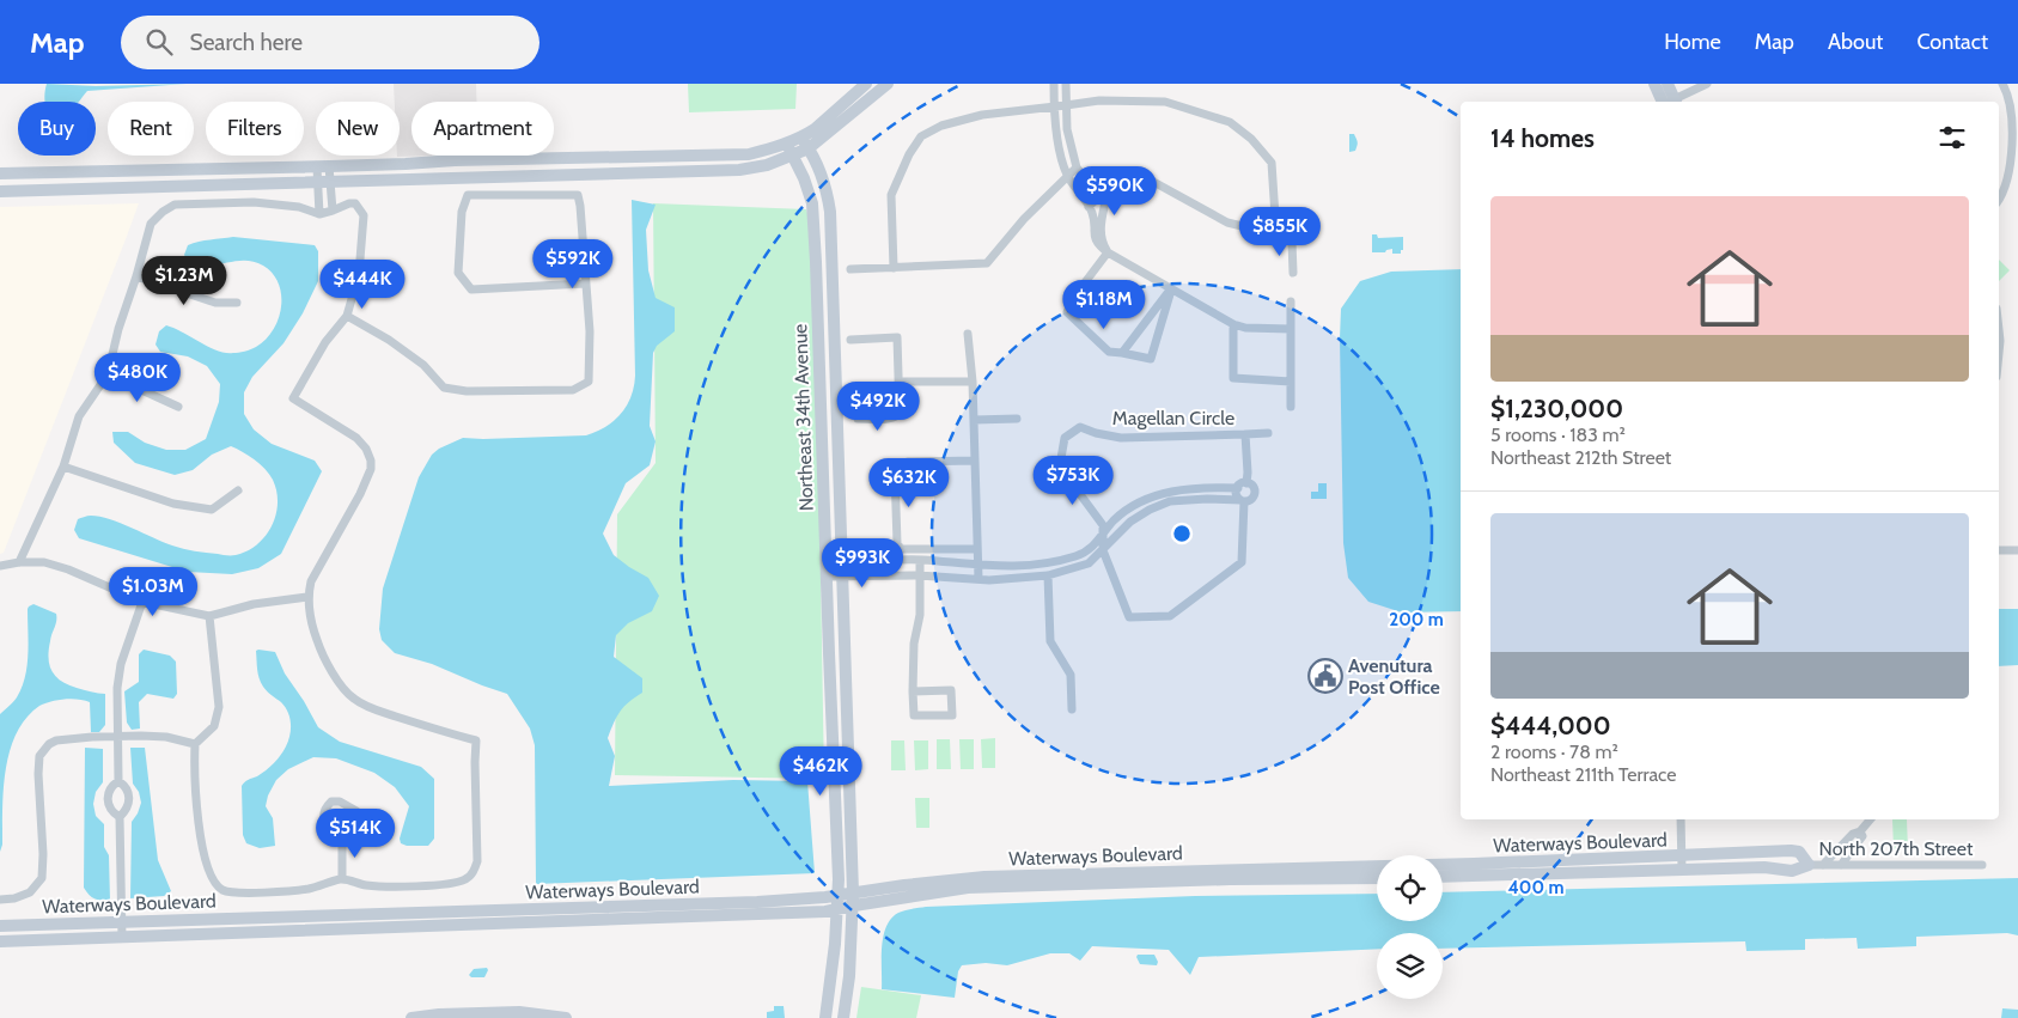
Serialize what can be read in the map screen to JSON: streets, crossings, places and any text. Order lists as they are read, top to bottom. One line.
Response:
{"streets":{"street":["Northeast 34th Avenue","Magellan Circle","Waterways Boulevard","North 207th Street"]},"crossings":[["Northeast 34th Avenue","Waterways Boulevard"],["Waterways Boulevard","North 207th Street"]],"places":{"public building":["Avenutura Post Office"]},"page":{"header":"Map","search":"Search here","nav":["Home","Map","About","Contact"],"chip":["Buy","Rent","Filters","New","Apartment"],"heading":"14 homes","price":["$590K","$855K","$592K","$1.23M","$444K","$1.18M","$480K","$492K","$753K","$632K","$993K","$1.03M","$462K","$514K"],"list":[{"name":"$1,230,000","note":"5 rooms · 183 m² · Northeast 212th Street"},{"name":"$444,000","note":"2 rooms · 78 m² · Northeast 211th Terrace"}]},"rings":["200 m","400 m"]}
